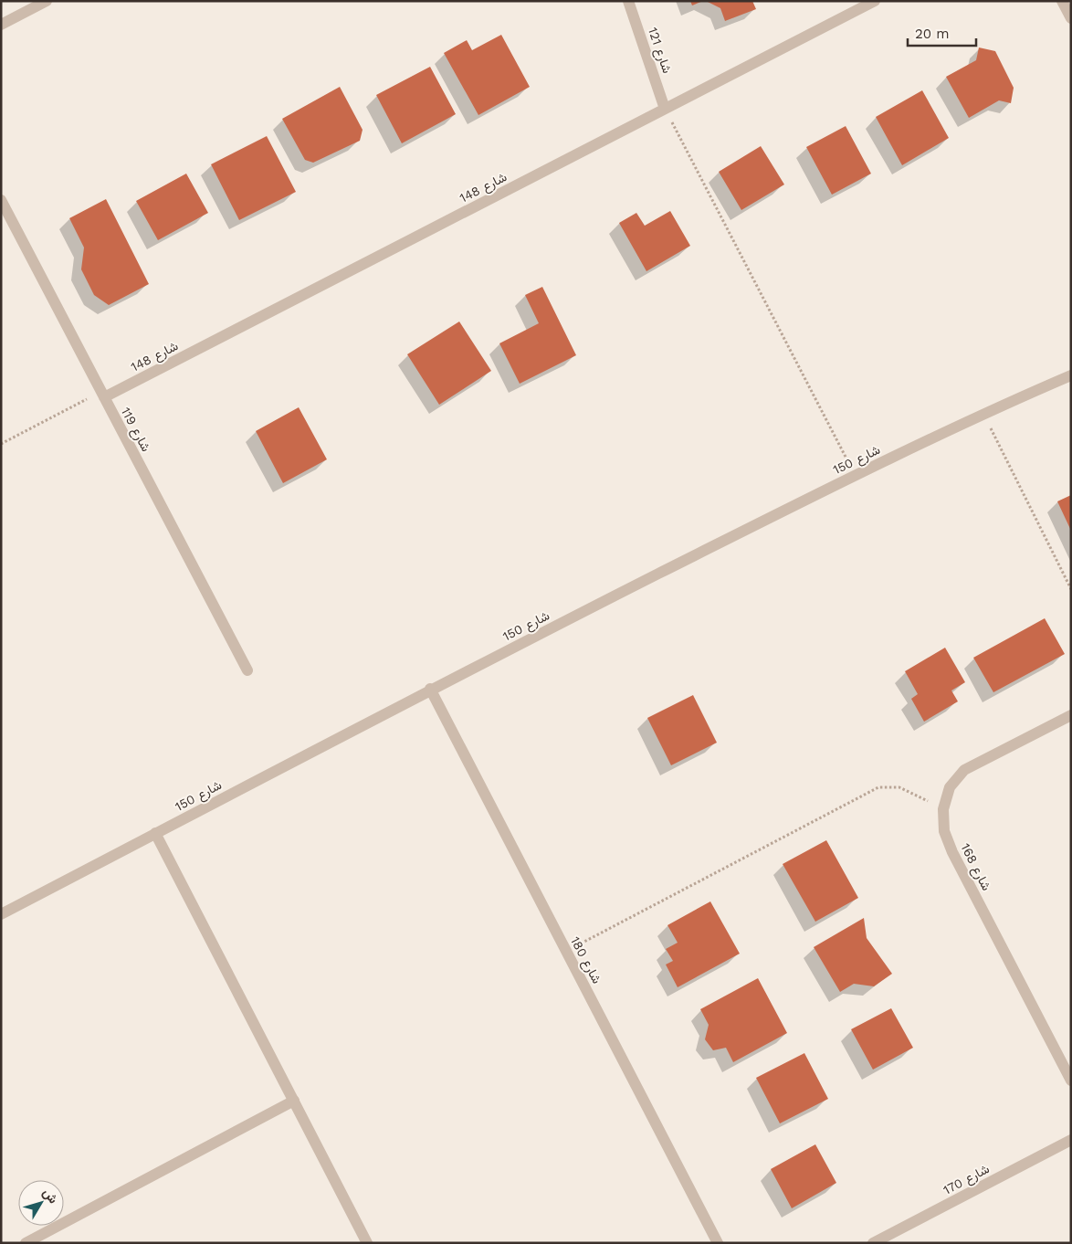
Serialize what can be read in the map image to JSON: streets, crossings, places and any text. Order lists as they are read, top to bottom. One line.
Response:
{"streets":{"street":["شارع 121","شارع 148","شارع 119","شارع 150","شارع 168","شارع 180","شارع 170"]},"crossings":[["شارع 121","شارع 148"],["شارع 148","شارع 119"],["شارع 150","شارع 180"]],"scale_bar":"20 m","north":"top right"}
